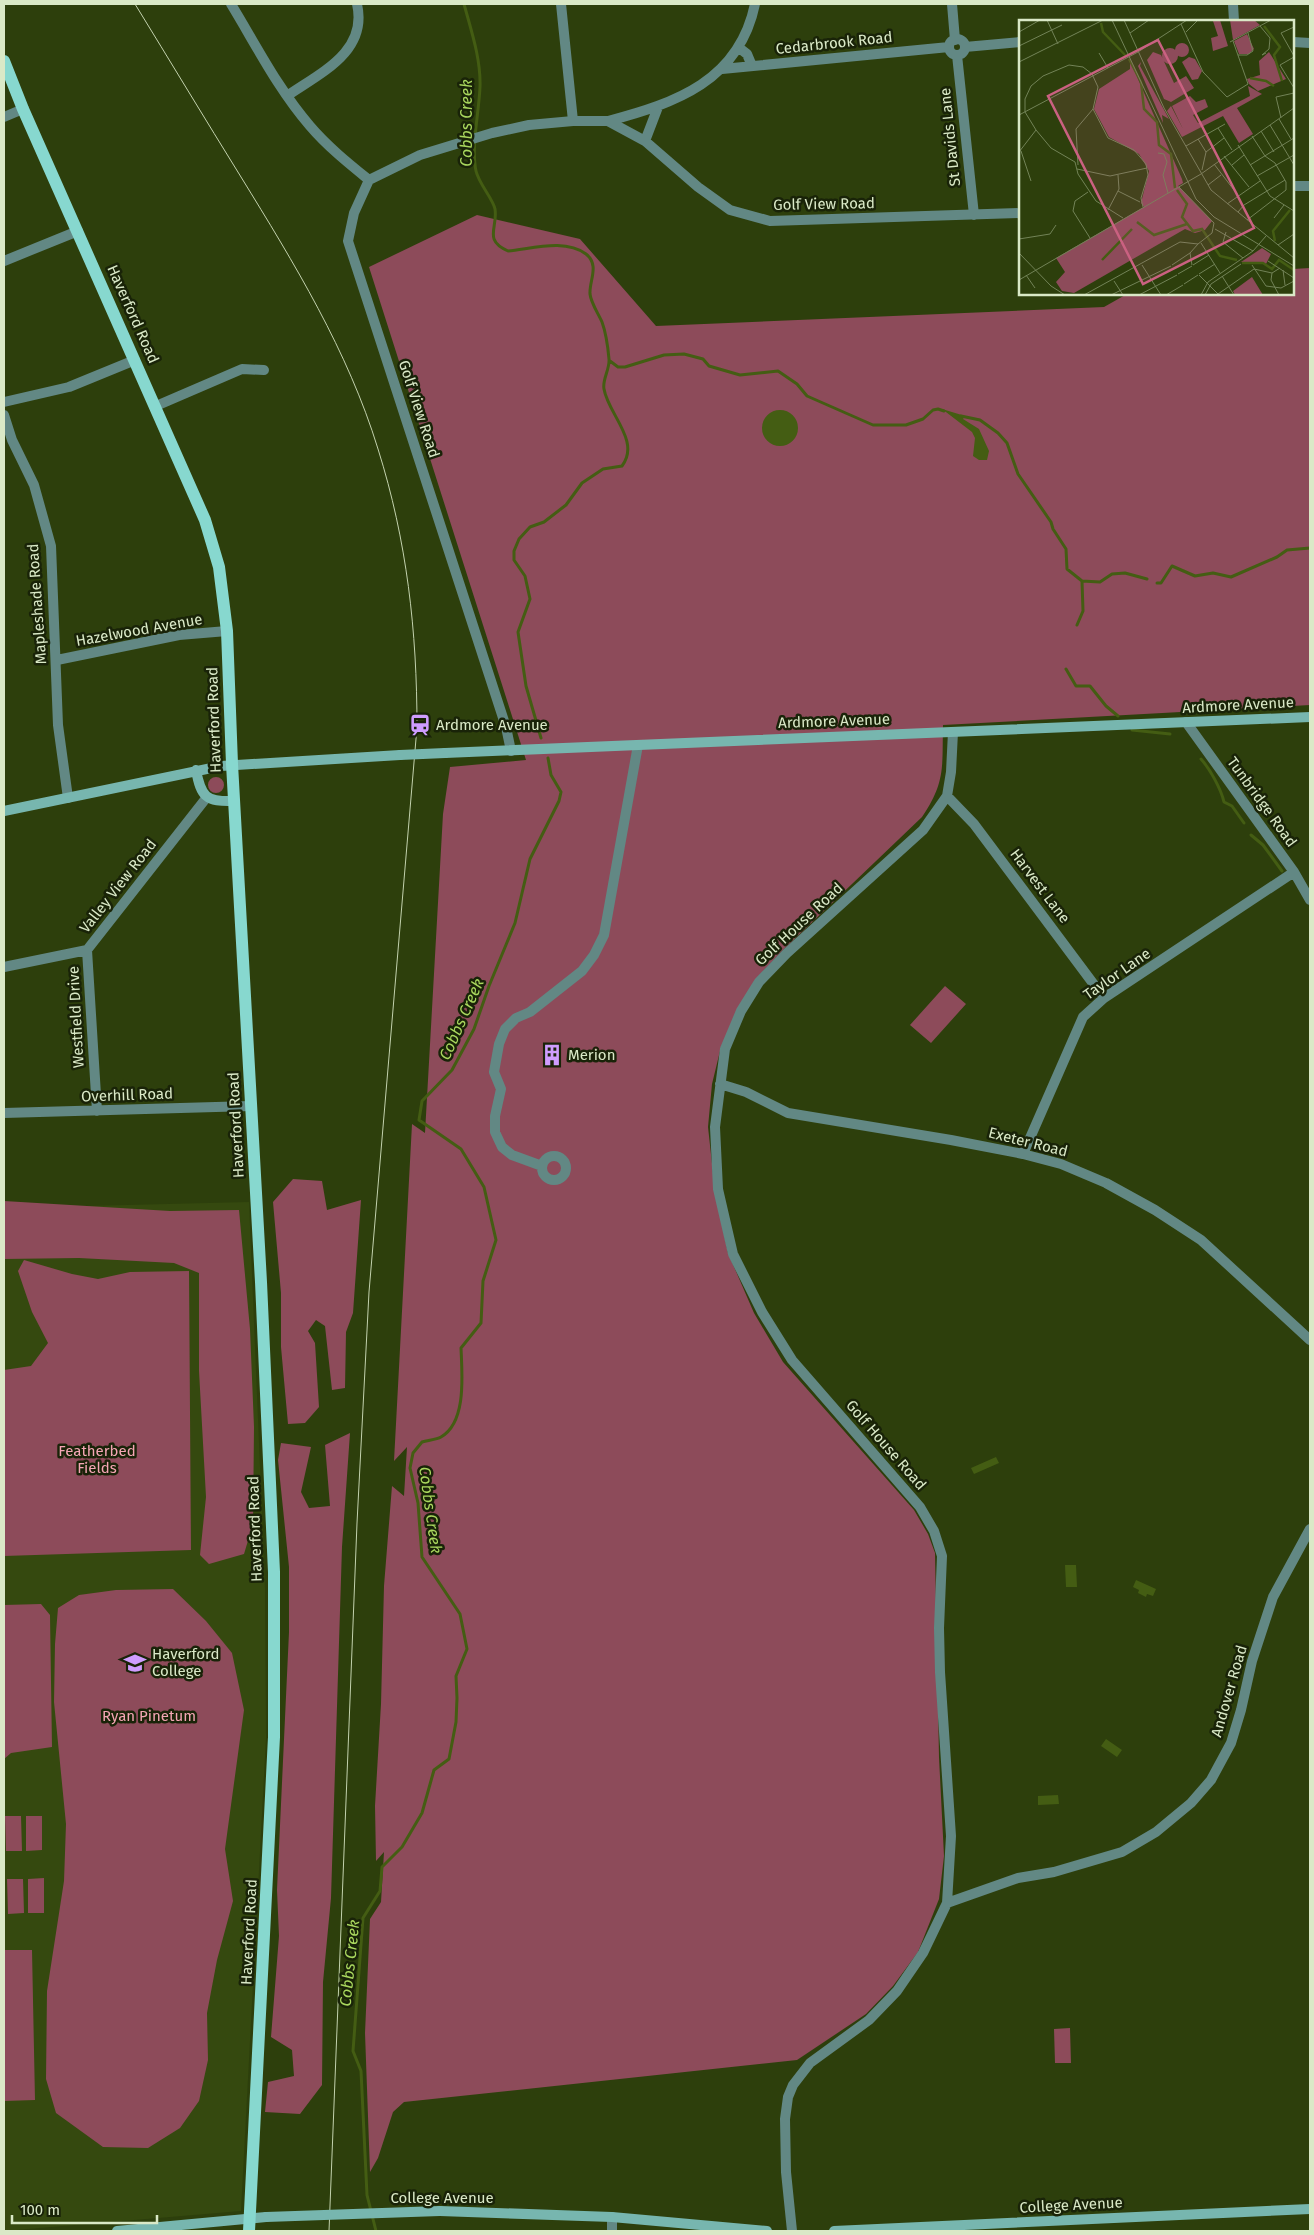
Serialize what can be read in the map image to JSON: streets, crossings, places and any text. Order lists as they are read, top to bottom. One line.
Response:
{"streets":{"main road":["Haverford Road"],"street":["Cedarbrook Road","St Davids Lane","Golf View Road","Mapleshade Road","Hazelwood Avenue","Ardmore Avenue","Tunbridge Road","Valley View Road","Harvest Lane","Golf House Road","Taylor Lane","Westfield Drive","Overhill Road","Exeter Road","Andover Road","College Avenue"]},"crossings":[["Cedarbrook Road","St Davids Lane"],["St Davids Lane","Golf View Road"],["Golf View Road","Ardmore Avenue"],["Haverford Road","Hazelwood Avenue"],["Haverford Road","Ardmore Avenue"],["Haverford Road","Overhill Road"],["Haverford Road","College Avenue"],["Mapleshade Road","Hazelwood Avenue"],["Mapleshade Road","Ardmore Avenue"],["Ardmore Avenue","Tunbridge Road"],["Ardmore Avenue","Golf House Road"],["Tunbridge Road","Taylor Lane"],["Valley View Road","Westfield Drive"],["Harvest Lane","Golf House Road"],["Harvest Lane","Taylor Lane"],["Golf House Road","Exeter Road"],["Golf House Road","Andover Road"],["Taylor Lane","Exeter Road"],["Westfield Drive","Overhill Road"]],"water":["Cobbs Creek"],"parks":["Featherbed Fields","Ryan Pinetum"],"places":{"station":["Ardmore Avenue"],"building":["Merion"],"school or university":["Haverford College"]},"scale_bar":"100 m"}
